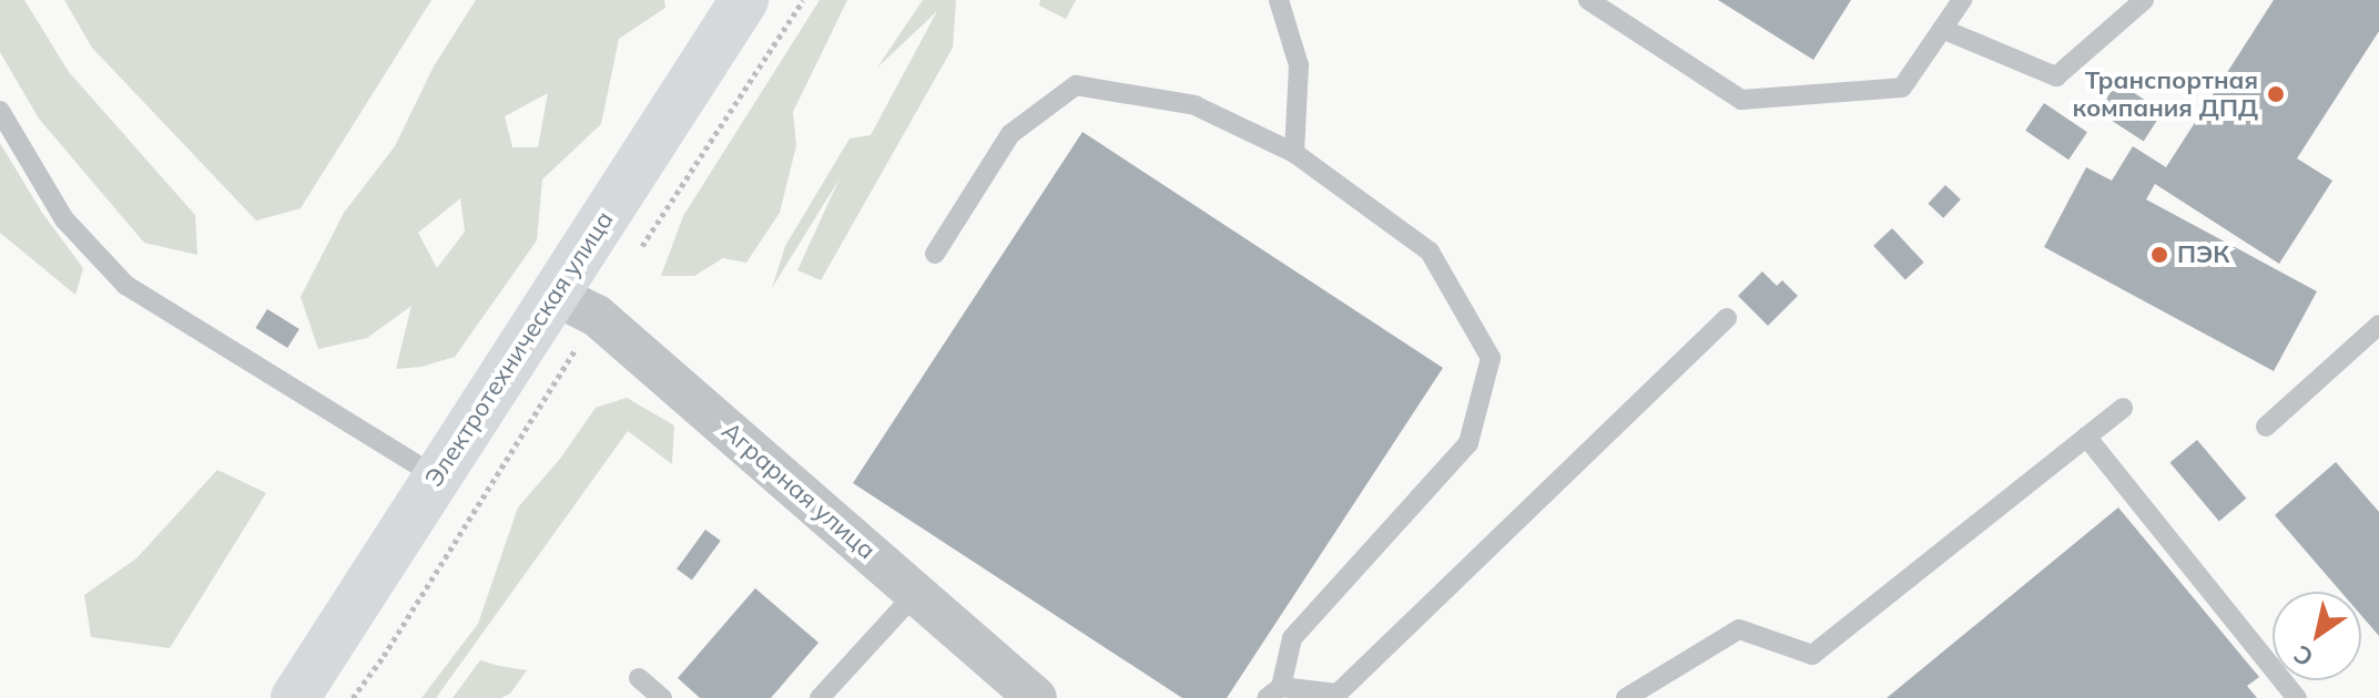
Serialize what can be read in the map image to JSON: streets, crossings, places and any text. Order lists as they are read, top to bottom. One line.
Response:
{"streets":{"main road":["Электротехническая улица"],"street":["Аграрная улица"]},"crossings":[["Электротехническая улица","Аграрная улица"]],"places":["Транспортная компания ДПД","ПЭК"],"north":"bottom left"}
